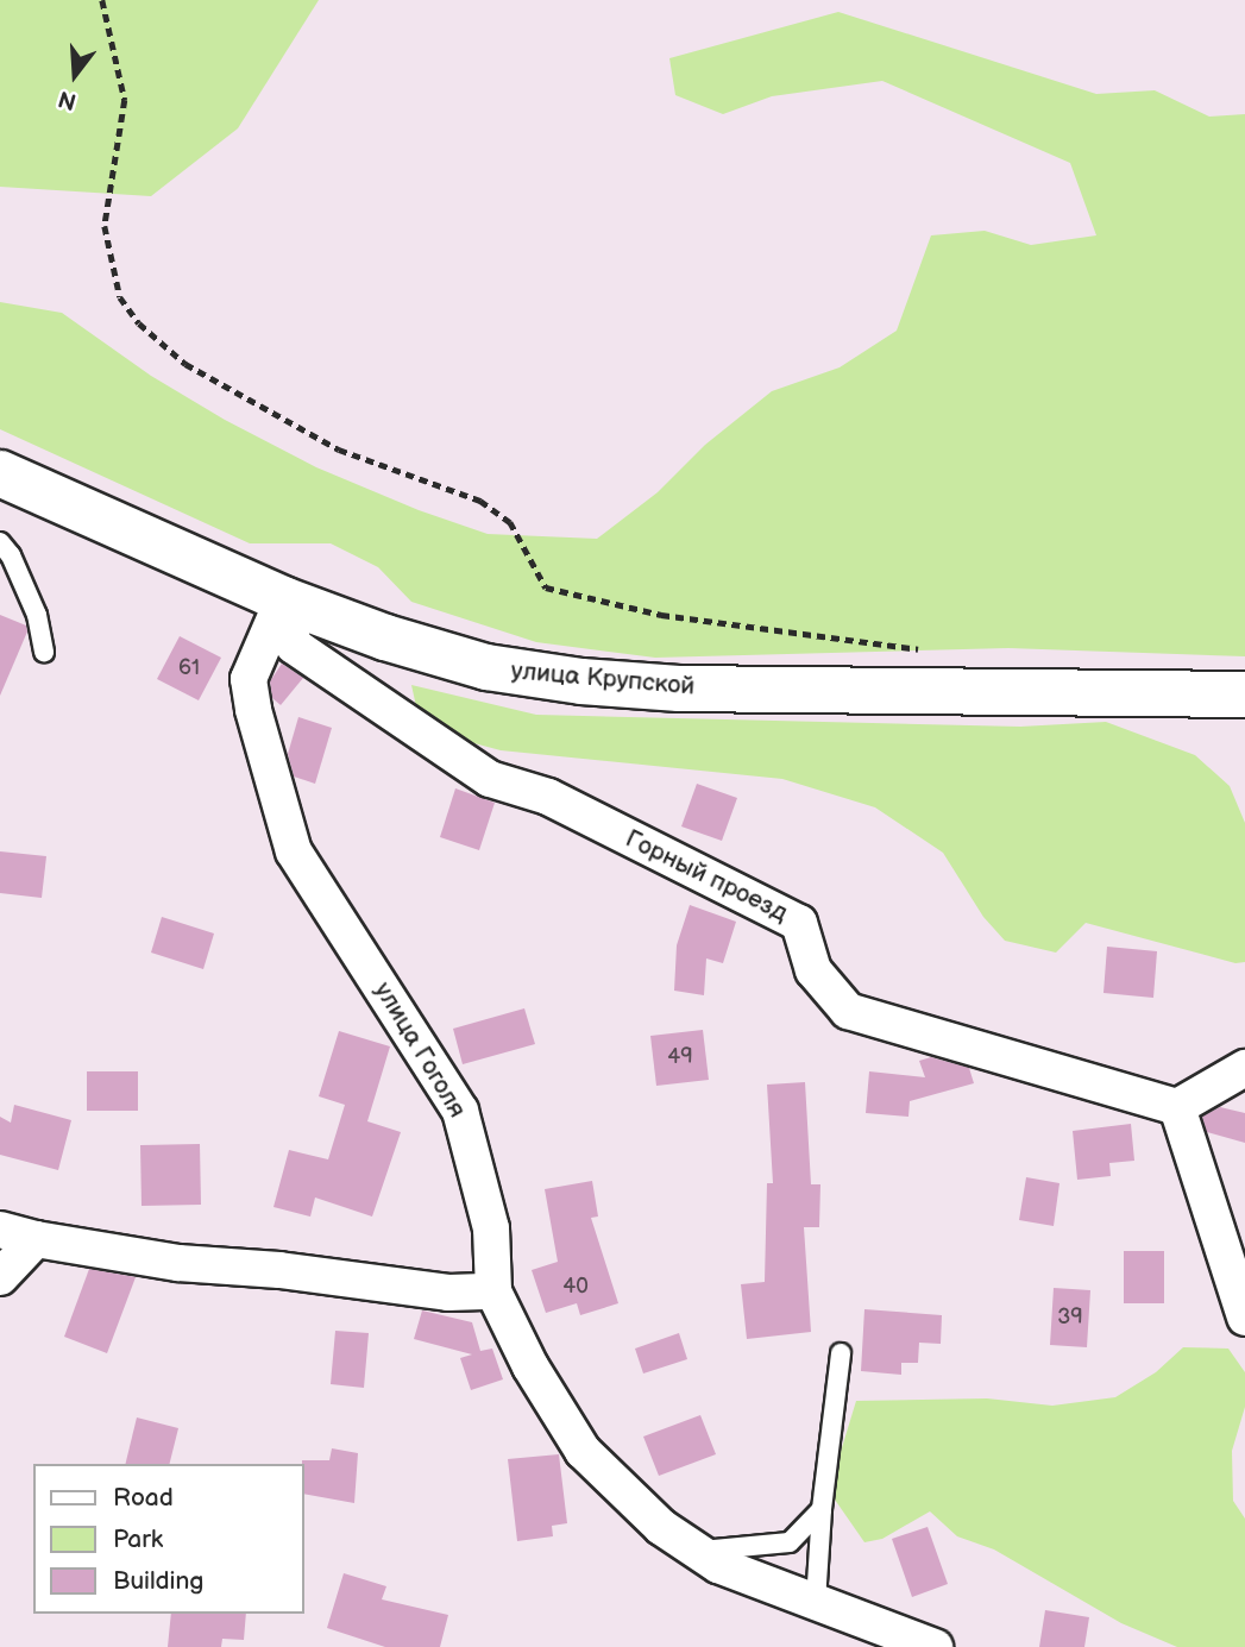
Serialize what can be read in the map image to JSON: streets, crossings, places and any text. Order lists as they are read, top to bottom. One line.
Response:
{"streets":{"street":["улица Крупской","Горный проезд","улица Гоголя"]},"crossings":[["улица Крупской","Горный проезд"],["улица Крупской","улица Гоголя"],["Горный проезд","улица Гоголя"]],"house_numbers":["61","49","40","39"],"legend":["Road","Park","Building"],"north":"bottom"}
